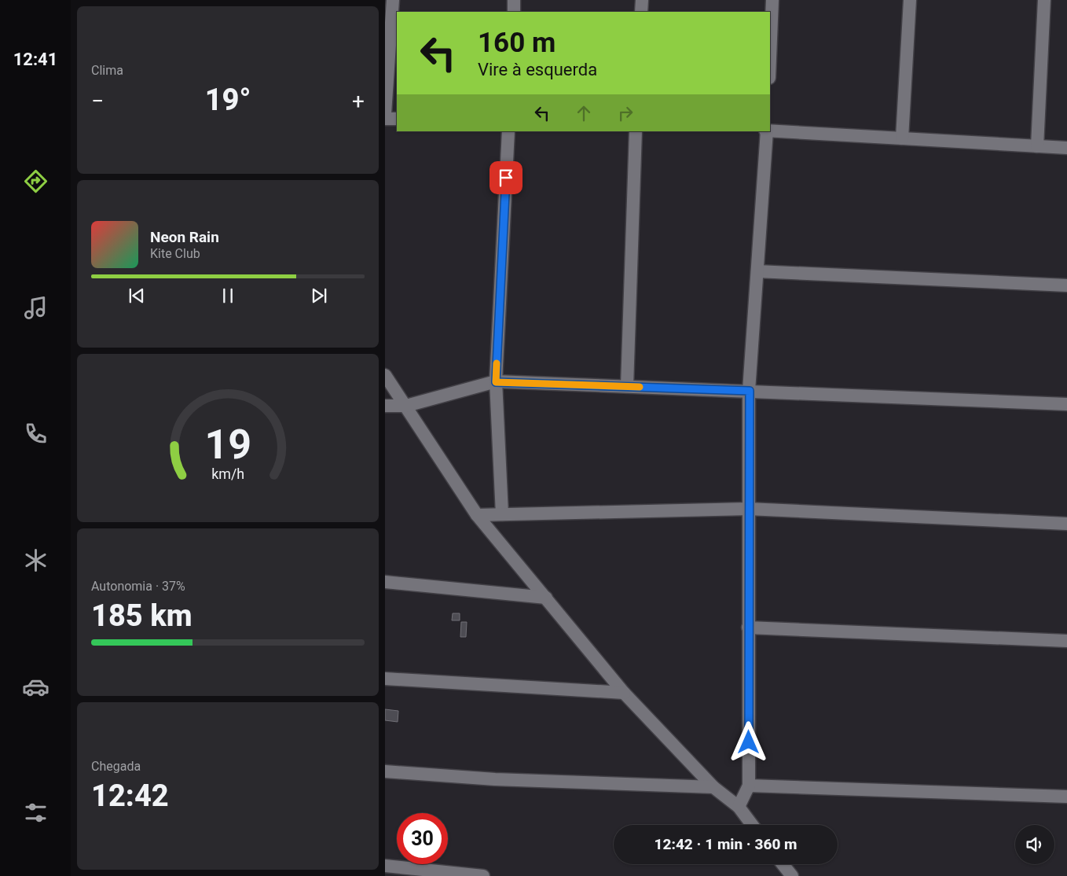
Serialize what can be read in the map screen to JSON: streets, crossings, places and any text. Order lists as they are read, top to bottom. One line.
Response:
{"page":{"tabs":"12:41","tile":["Clima",["Autonomia · 37%","185 km"],["Chegada","12:42"]],"turn":["160 m","Vire à esquerda"],"heat":["−","19°","+"],"song":["Neon Rain","Kite Club"],"limit":"30","trip":"12:42 · 1 min · 360 m","gauge":["19","km/h"]}}
